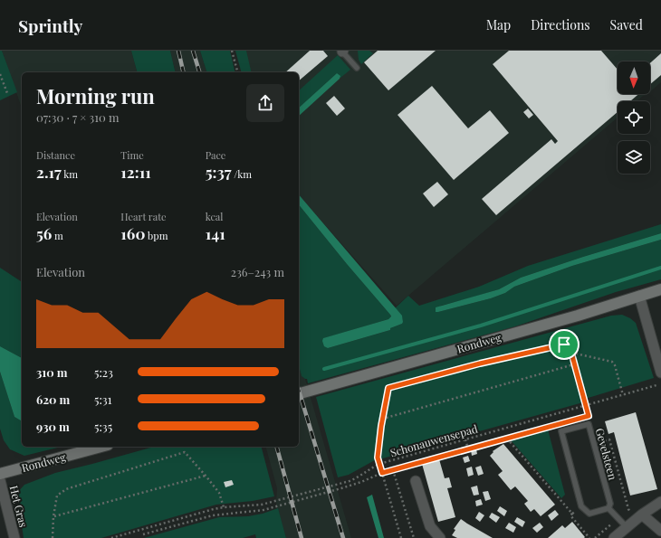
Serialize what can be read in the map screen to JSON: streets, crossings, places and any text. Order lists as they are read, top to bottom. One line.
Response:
{"streets":{"main road":["Rondweg"],"street":["Het Gras"],"lane":["Gevelsteen"],"path":["Schonauwensepad"]},"north":"bottom","page":{"header":"Sprintly","nav":["Map","Directions","Saved"],"heading":["Morning run","07:30 · 7 × 310 m"],"stats":[["Distance","2.17 km"],["Time","12:11"],["Pace","5:37 /km"],["Elevation","56 m"],["Heart rate","160 bpm"],["kcal","141"]],"chart":["Elevation","236–243 m"],"list":[{"name":"310 m","note":"5:23"},{"name":"620 m","note":"5:31"},{"name":"930 m","note":"5:35"}]}}
